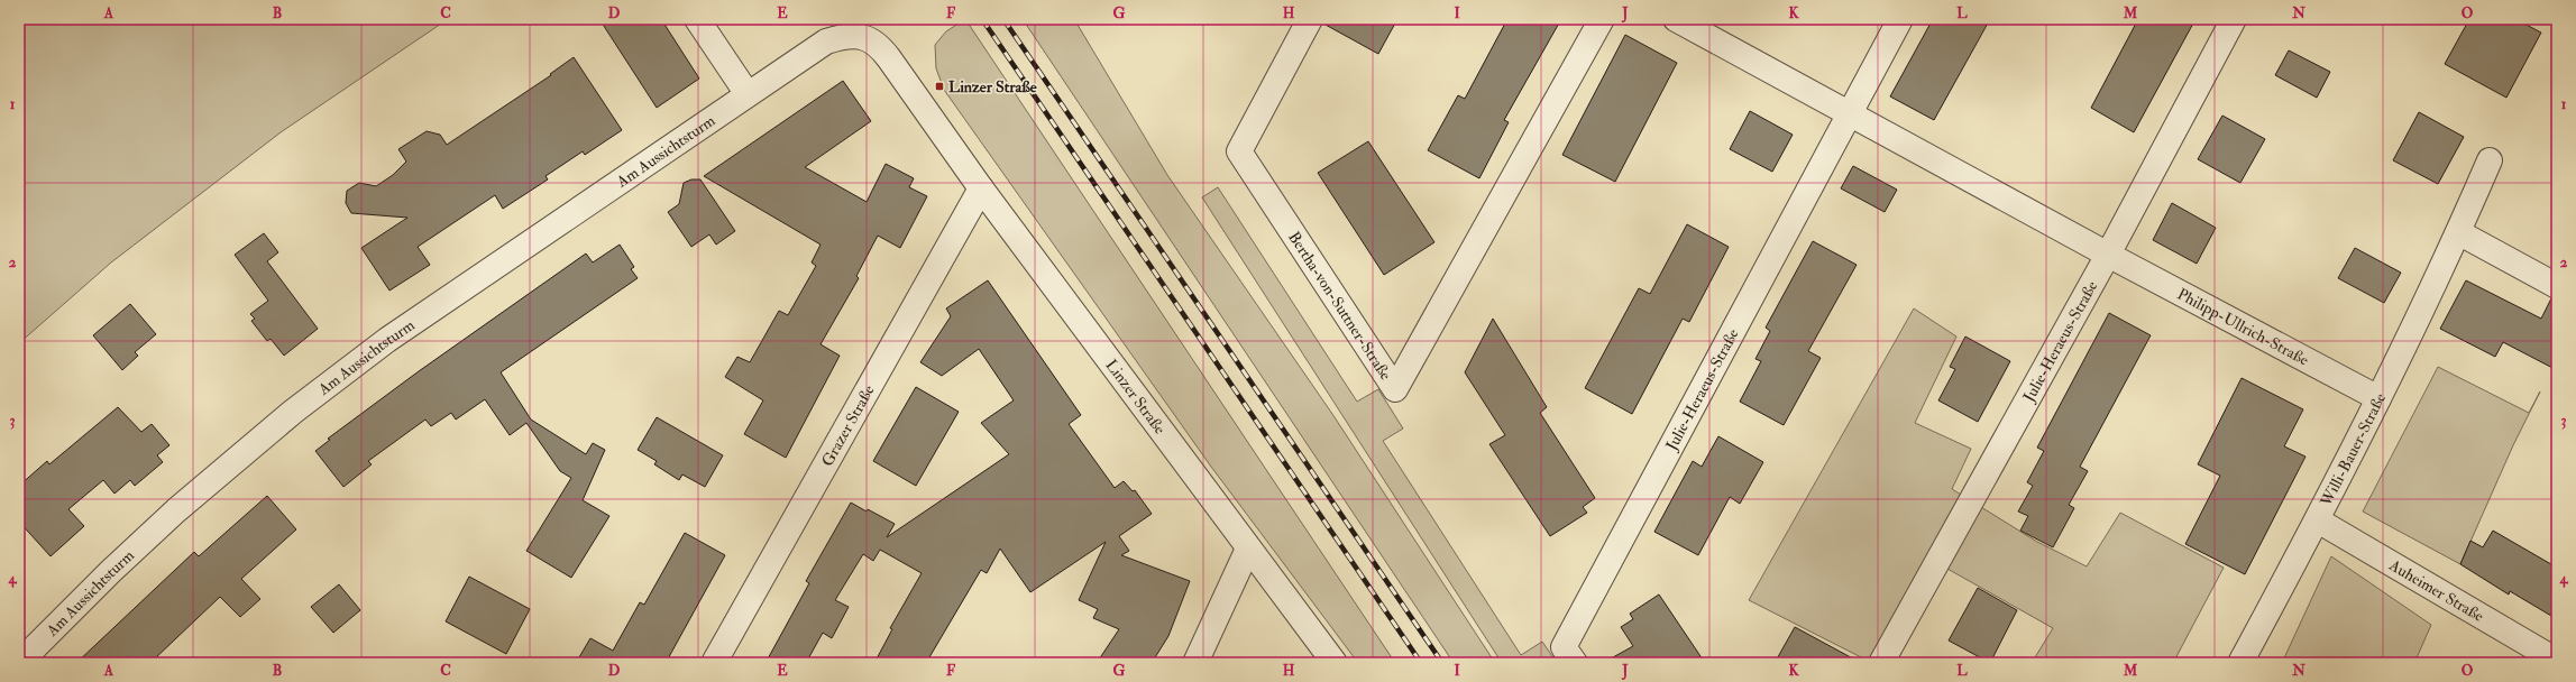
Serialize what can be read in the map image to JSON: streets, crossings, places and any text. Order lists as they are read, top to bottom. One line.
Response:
{"streets":{"street":["Am Aussichtsturm","Bertha-von-Suttner-Straße","Philipp-Ullrich-Straße","Julie-Heraeus-Straße","Linzer Straße","Grazer Straße","Willi-Bauer-Straße","Auheimer Straße"]},"crossings":[["Am Aussichtsturm","Linzer Straße"],["Philipp-Ullrich-Straße","Julie-Heraeus-Straße"],["Philipp-Ullrich-Straße","Willi-Bauer-Straße"],["Linzer Straße","Grazer Straße"],["Willi-Bauer-Straße","Auheimer Straße"]],"places":{"transit":["Linzer Straße"]},"grid":{"columns":["A","B","C","D","E","F","G","H","I","J","K","L","M","N","O"],"rows":["1","2","3","4"]}}
